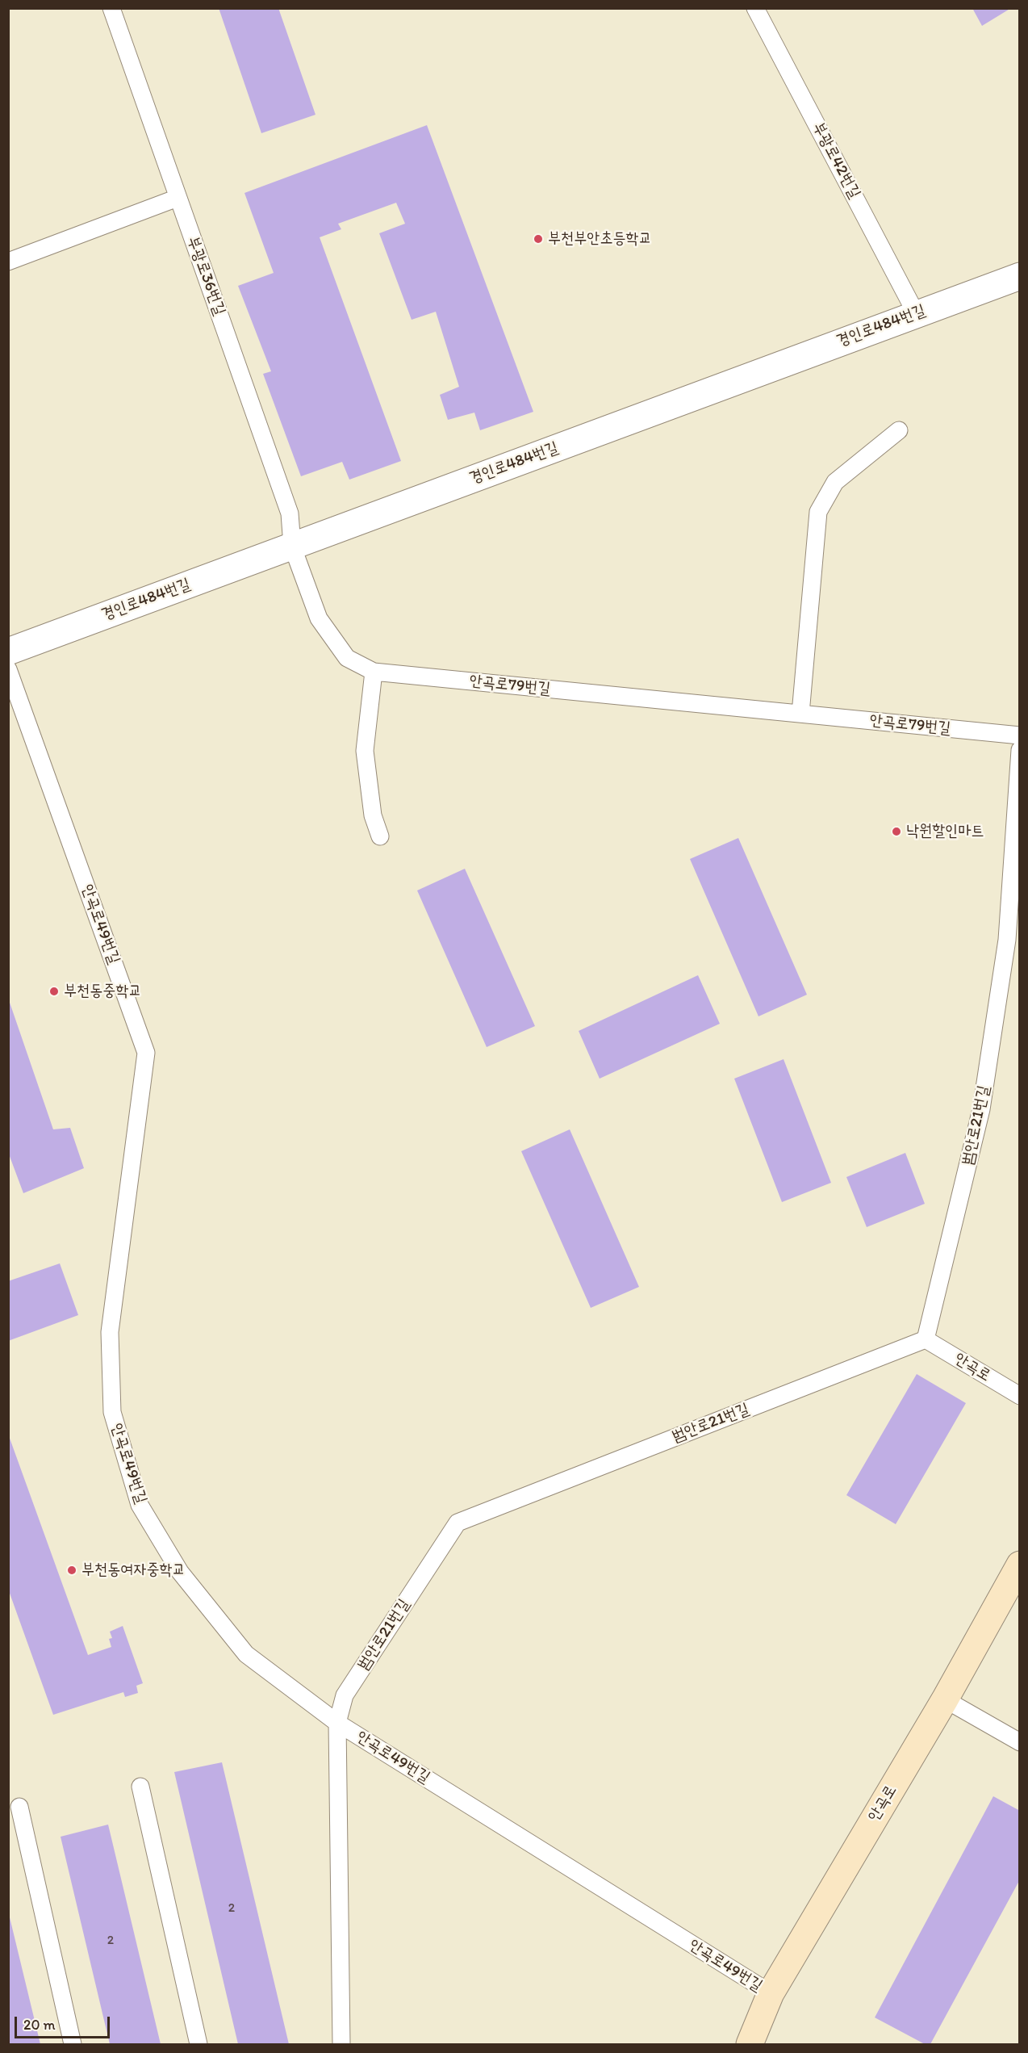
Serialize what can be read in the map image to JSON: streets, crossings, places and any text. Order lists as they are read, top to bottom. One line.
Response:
{"streets":{"street":["경인로484번길","안곡로"],"lane":["부광로42번길","부광로36번길","안곡로79번길","안곡로49번길","범안로21번길"]},"crossings":[["부광로42번길","경인로484번길"],["부광로36번길","경인로484번길"],["부광로36번길","안곡로79번길"],["경인로484번길","안곡로79번길"],["안곡로49번길","범안로21번길"],["안곡로49번길","안곡로"],["범안로21번길","안곡로"]],"places":["부천부안초등학교","낙원할인마트","부천동중학교","부천동여자중학교"],"house_numbers":["2","2"],"scale_bar":"20 m"}
